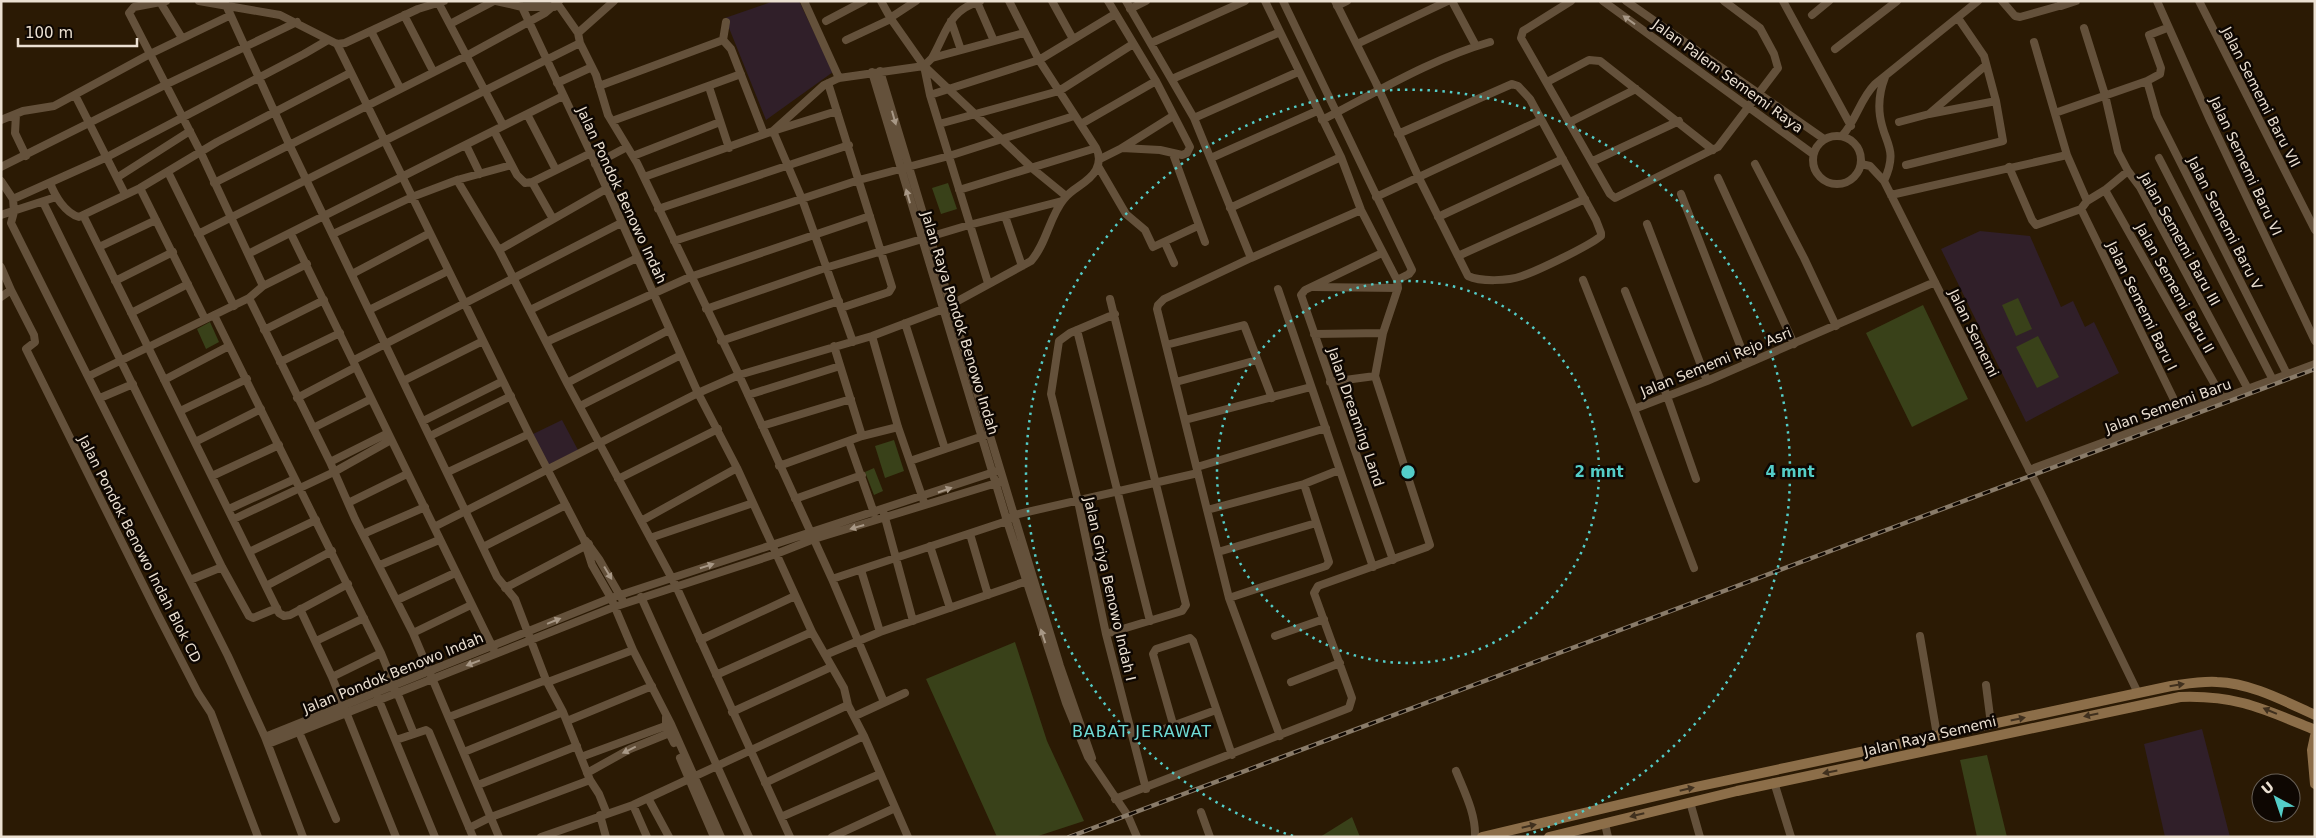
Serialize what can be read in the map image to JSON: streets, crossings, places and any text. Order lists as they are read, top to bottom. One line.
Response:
{"streets":{"main road":["Jalan Raya Sememi"],"street":["Jalan Palem Sememi Raya","Jalan Sememi Baru VII","Jalan Sememi Baru VI","Jalan Pondok Benowo Indah","Jalan Sememi Baru V","Jalan Sememi Baru III","Jalan Sememi Baru II","Jalan Sememi Baru I","Jalan Raya Pondok Benowo Indah","Jalan Sememi","Jalan Sememi Rejo Asri","Jalan Sememi Baru","Jalan Dreaming Land","Jalan Pondok Benowo Indah Blok CD","Jalan Griya Benowo Indah I"]},"crossings":[["Jalan Palem Sememi Raya","Jalan Sememi"],["Jalan Pondok Benowo Indah","Jalan Raya Pondok Benowo Indah"],["Jalan Sememi Baru V","Jalan Sememi Baru"],["Jalan Sememi Baru III","Jalan Sememi Baru"],["Jalan Sememi Baru II","Jalan Sememi Baru"],["Jalan Sememi Baru I","Jalan Sememi Baru"],["Jalan Sememi","Jalan Sememi Rejo Asri"],["Jalan Sememi","Jalan Sememi Baru"],["Jalan Sememi","Jalan Raya Sememi"]],"districts":["BABAT JERAWAT"],"scale_bar":"100 m","north":"top left","rings":["2 mnt","4 mnt"]}
